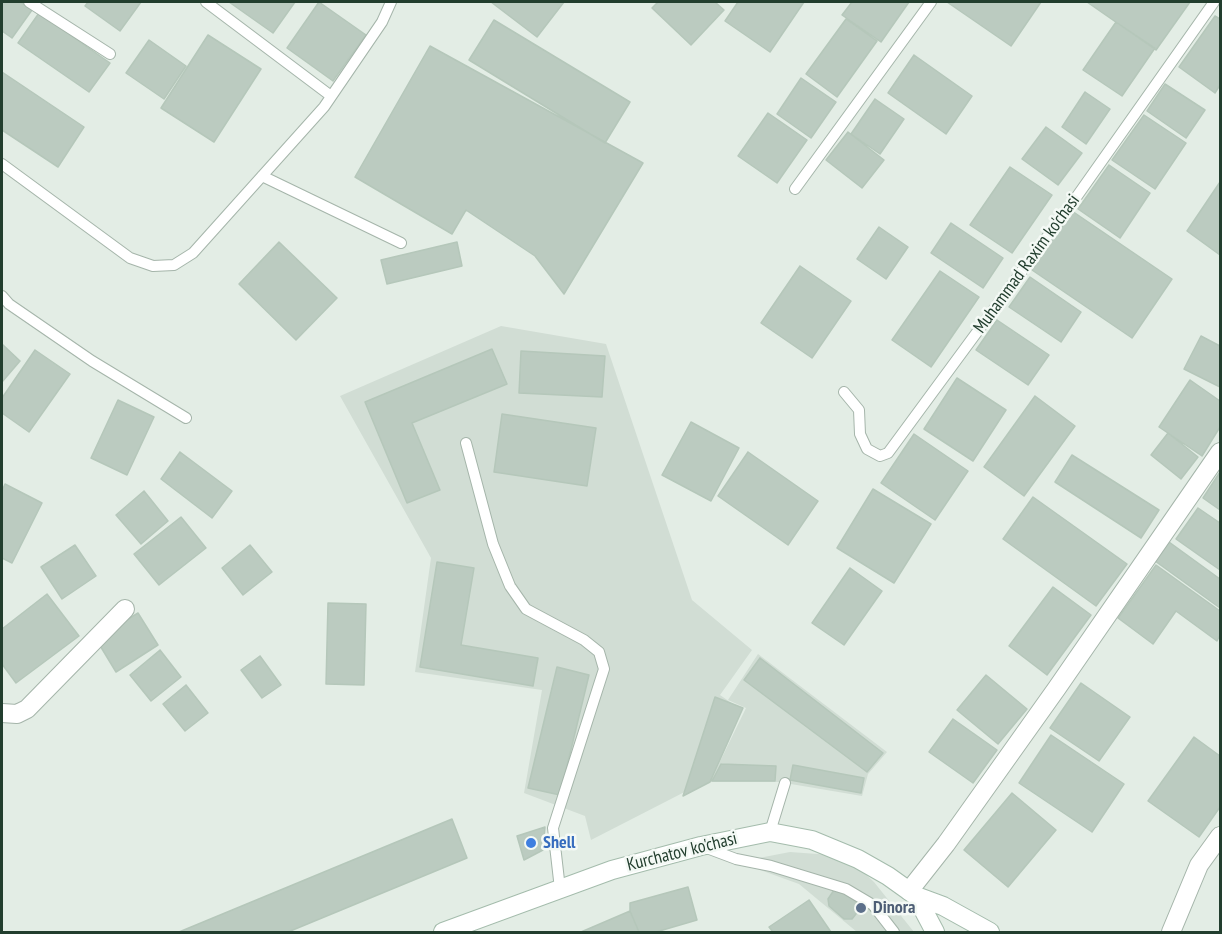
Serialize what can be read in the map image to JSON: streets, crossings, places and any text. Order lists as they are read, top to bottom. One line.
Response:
{"streets":{"street":["Kurchatov ko'chasi"],"lane":["Muhammad Raxim ko'chasi"]},"places":["Shell","Dinora"]}
